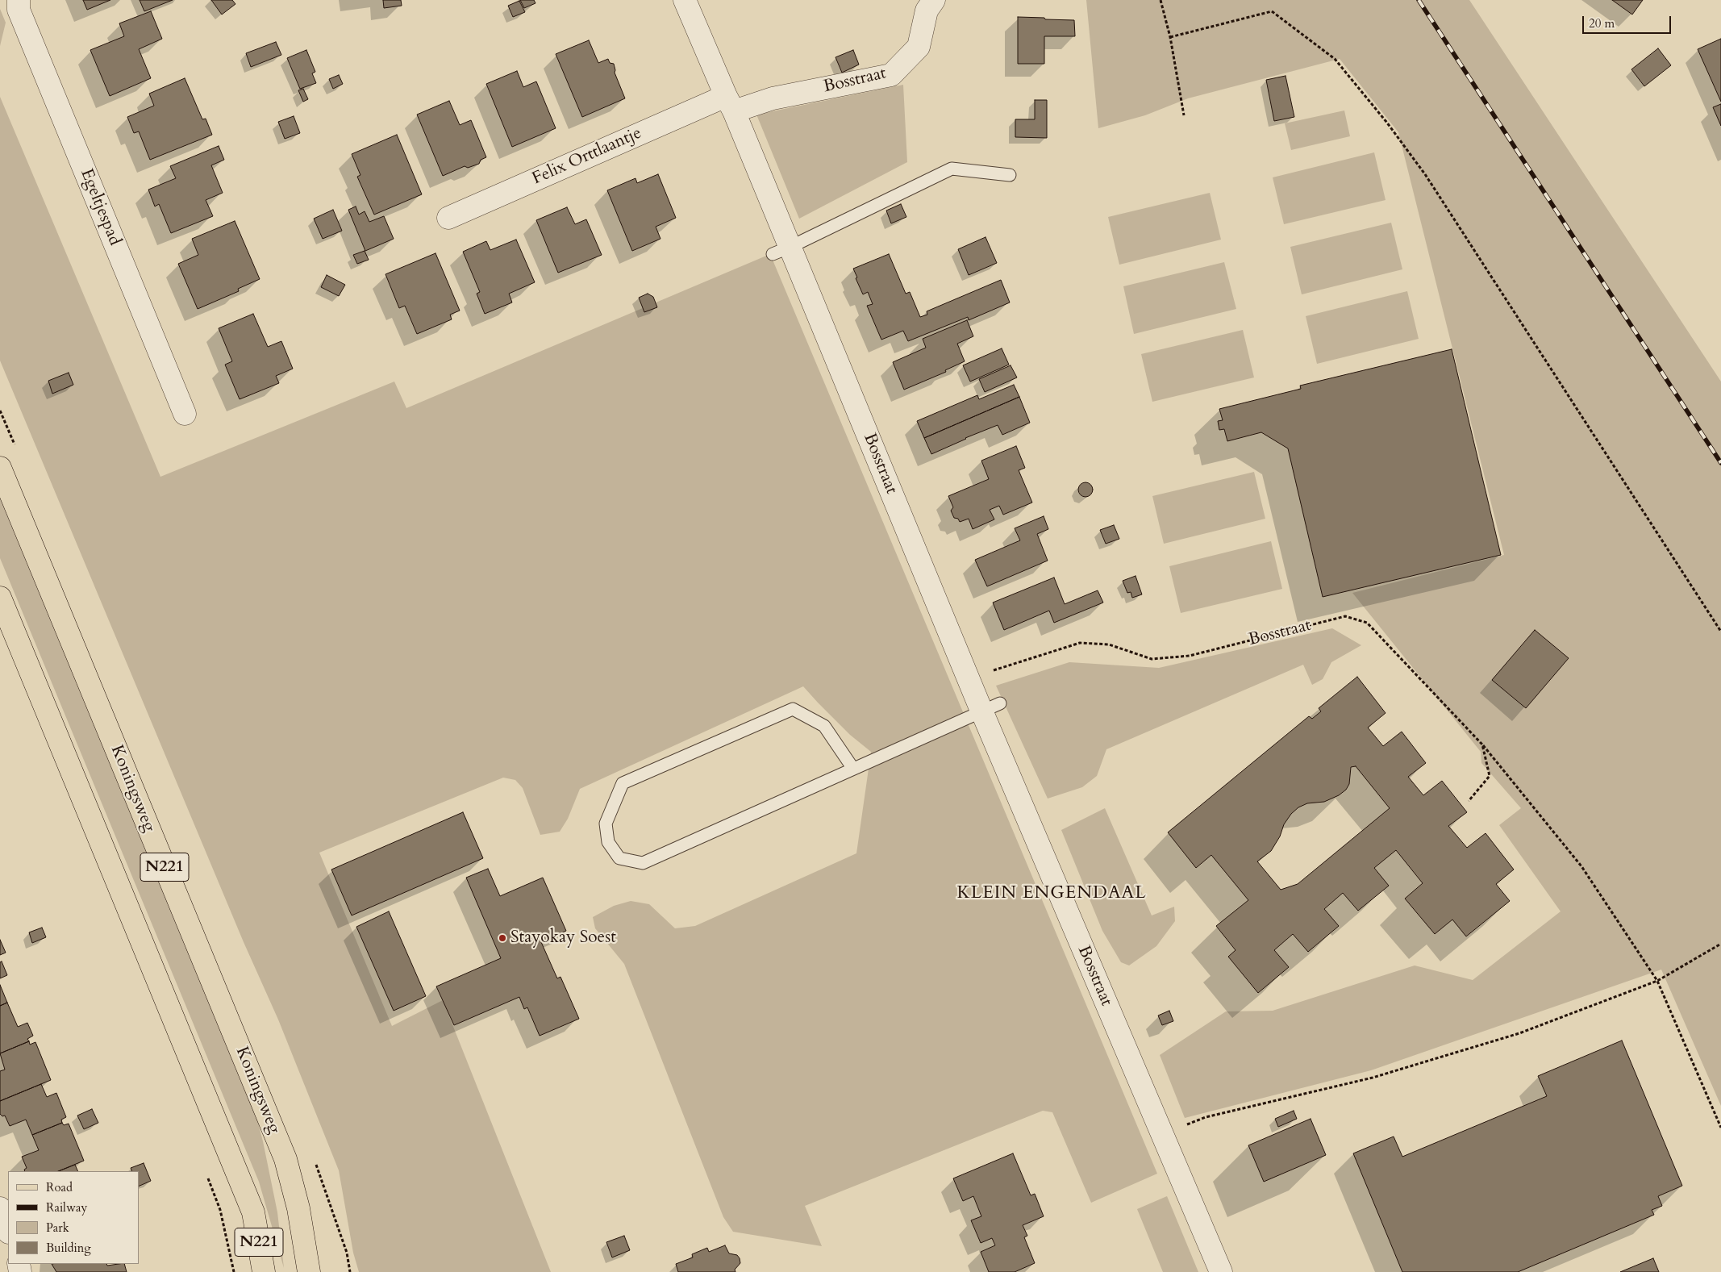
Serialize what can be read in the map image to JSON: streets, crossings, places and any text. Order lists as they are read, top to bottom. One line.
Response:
{"streets":{"main road":["Koningsweg","N221"],"street":["Bosstraat","Felix Orttlaantje","Egeltjespad"]},"crossings":[["Bosstraat","Felix Orttlaantje"]],"districts":["KLEIN ENGENDAAL"],"places":["Stayokay Soest"],"legend":["Road","Railway","Park","Building"],"scale_bar":"20 m"}
